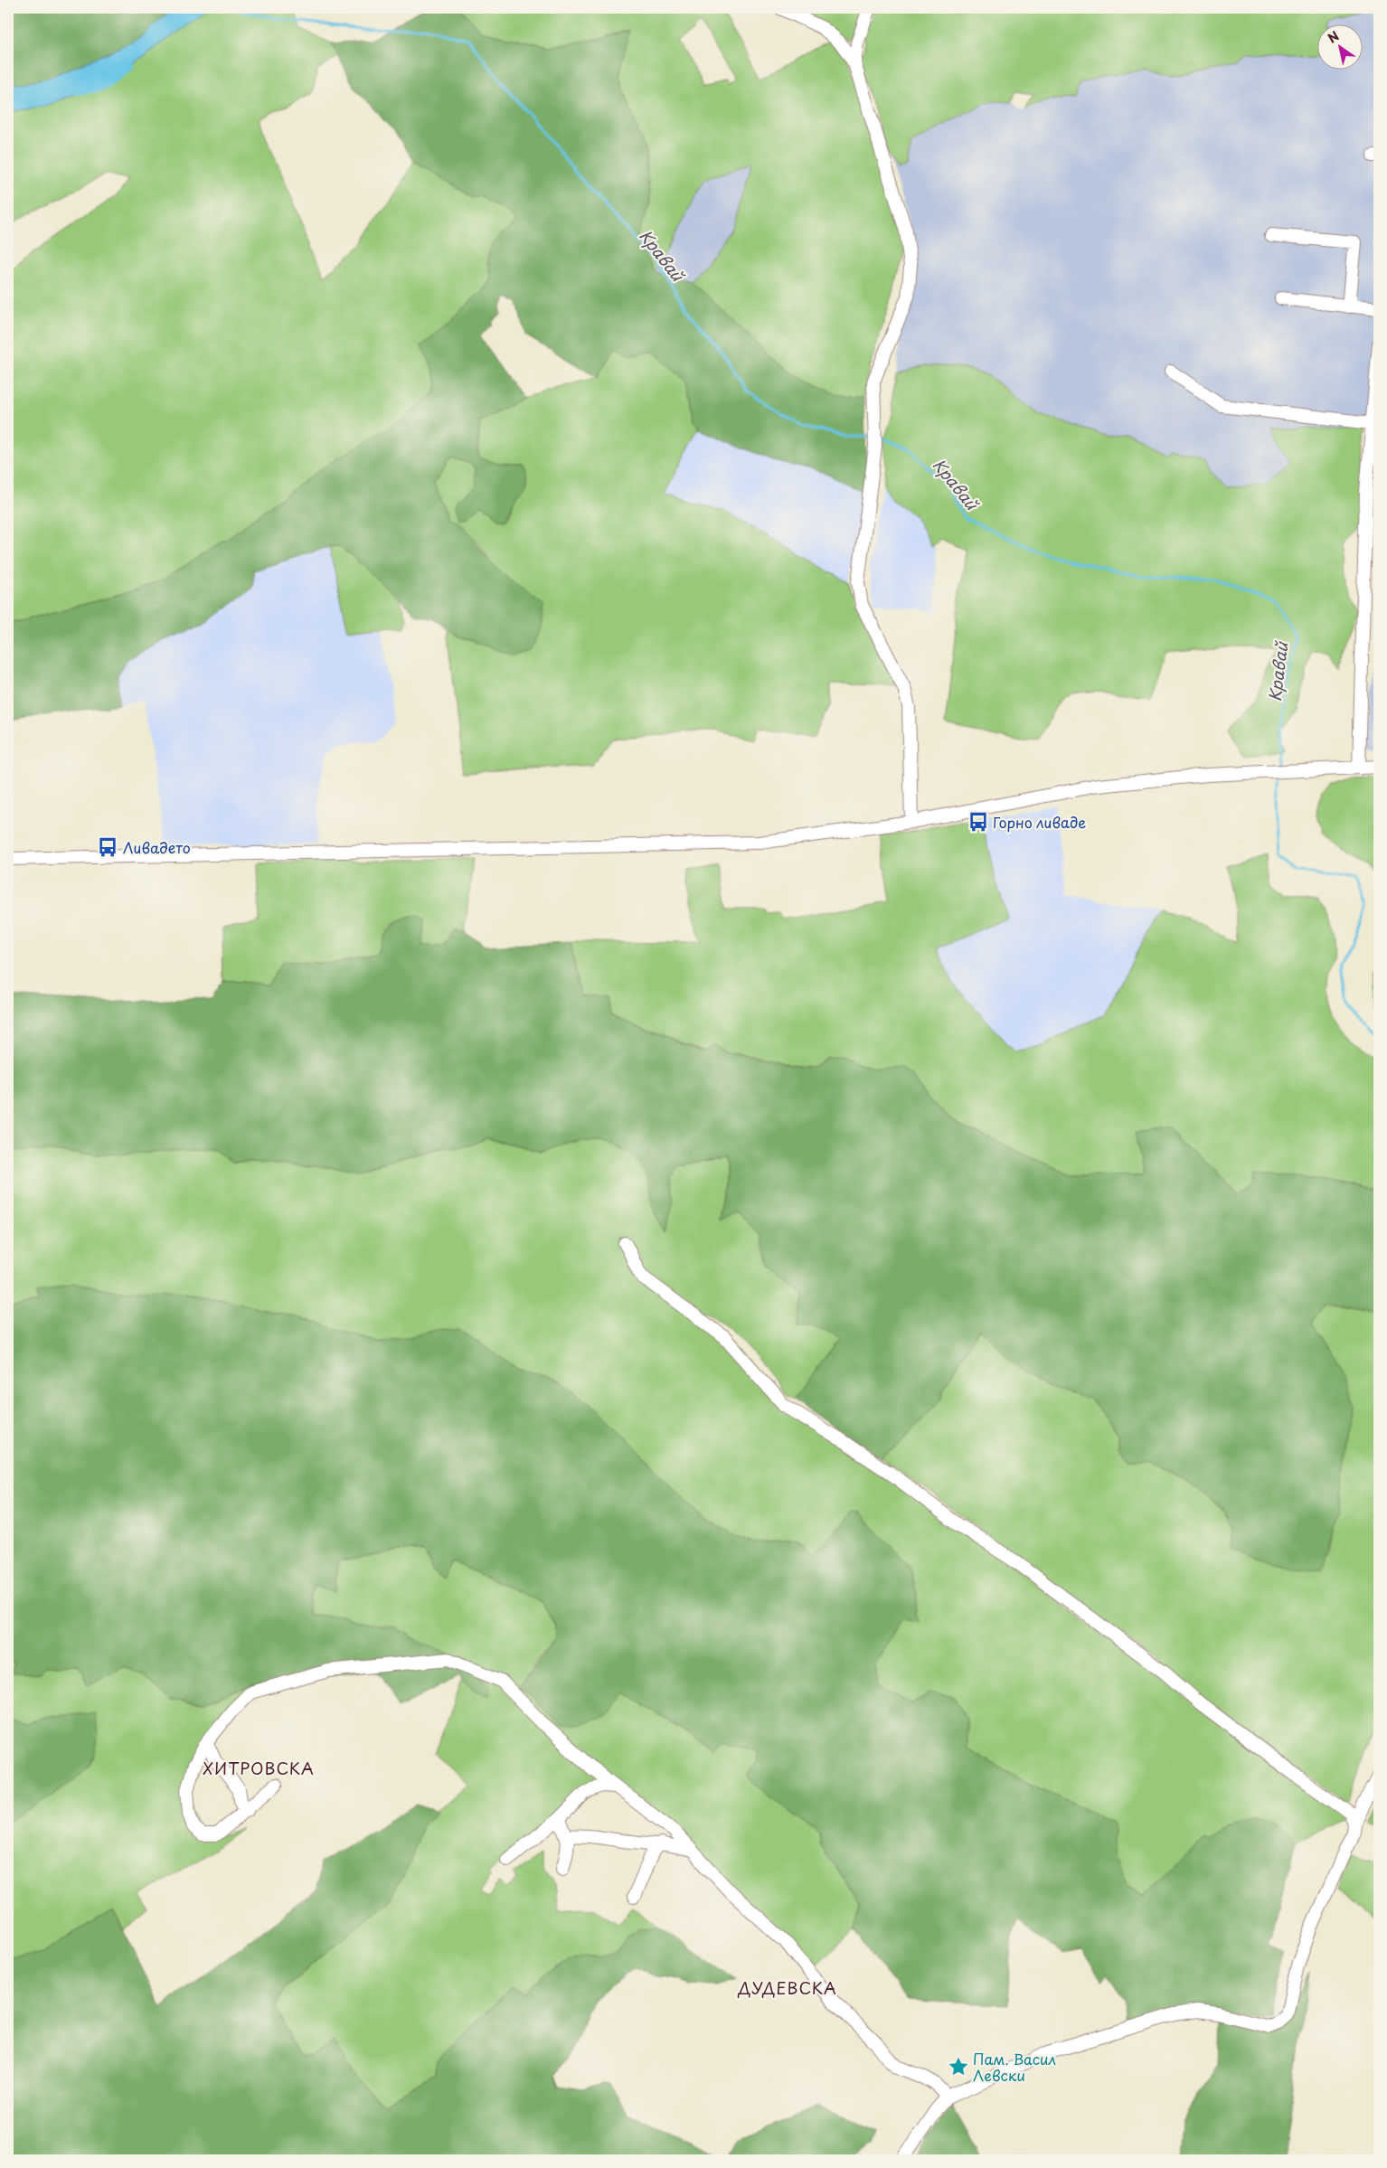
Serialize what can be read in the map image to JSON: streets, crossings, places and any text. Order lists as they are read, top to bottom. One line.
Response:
{"districts":["ХИТРОВСКА","ДУДЕВСКА"],"water":["Кравай"],"places":{"bus stop":["Горно ливаде","Ливадето"],"place":["Пам. Васил Левски"]},"north":"top left"}
